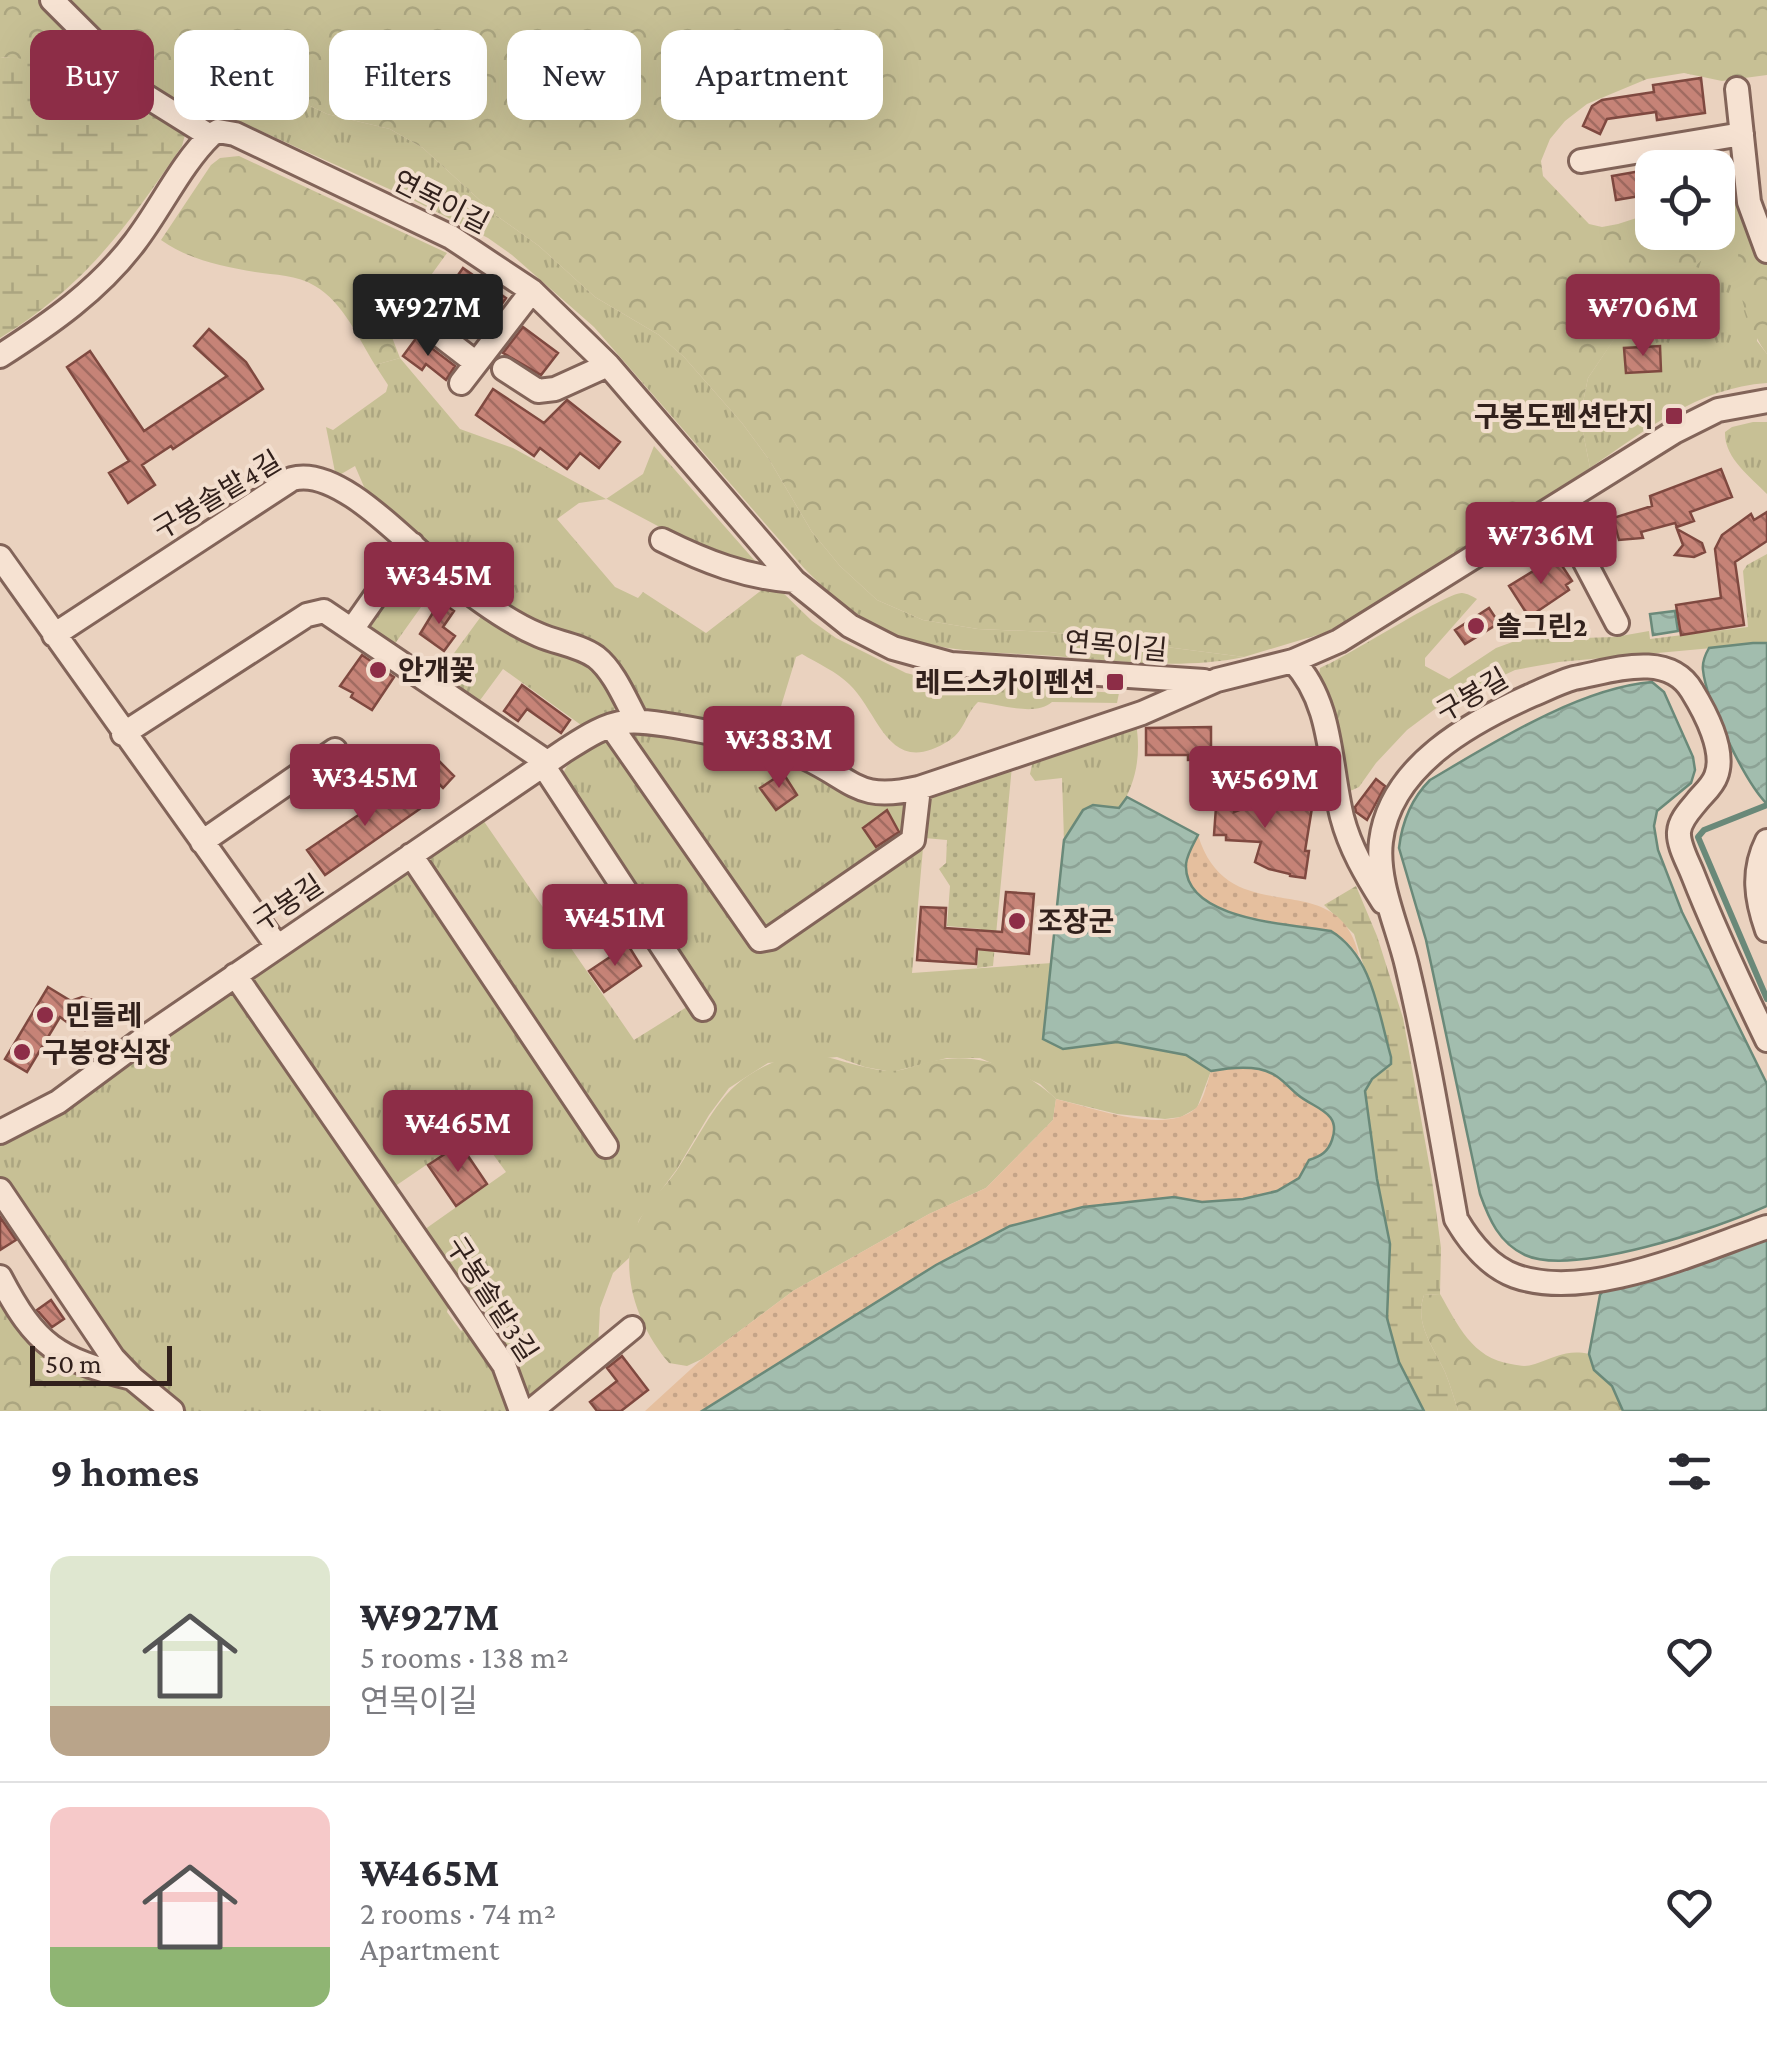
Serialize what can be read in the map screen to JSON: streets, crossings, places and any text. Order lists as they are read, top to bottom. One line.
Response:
{"streets":{"street":["연목이길","구봉솔밭4길","구봉길","구봉솔밭3길"]},"crossings":[["연목이길","구봉길"],["구봉솔밭4길","구봉길"],["구봉길","구봉솔밭3길"]],"places":{"transit":["구봉도펜션단지","레드스카이펜션"],"other":["솔그린2","안개꽃","조장군","민들레","구봉양식장"]},"scale_bar":"50 m","page":{"chip":["Buy","Rent","Filters","New","Apartment"],"price":["₩927M","₩706M","₩736M","₩345M","₩383M","₩345M","₩569M","₩451M","₩465M"],"scale":"50 m","heading":"9 homes","list":[{"name":"₩927M","note":"5 rooms · 138 m² · 연목이길"},{"name":"₩465M","note":"2 rooms · 74 m² · Apartment"}]}}
